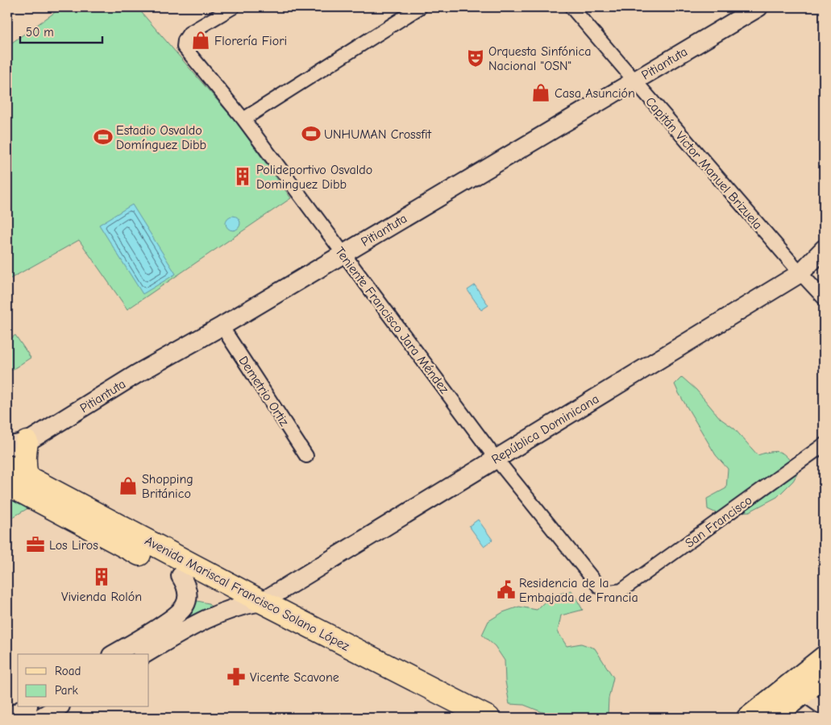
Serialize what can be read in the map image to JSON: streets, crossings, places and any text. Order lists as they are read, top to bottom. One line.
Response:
{"streets":{"highway":["Avenida Mariscal Francisco Solano López"],"street":["Pitiantuta","Capitán Victor Manuel Brizuela","Teniente Francisco Jara Méndez","Demetrio Ortiz","República Dominicana","San Francisco"]},"crossings":[["Pitiantuta","Capitán Victor Manuel Brizuela"],["Pitiantuta","Teniente Francisco Jara Méndez"],["Pitiantuta","Demetrio Ortiz"],["Capitán Victor Manuel Brizuela","República Dominicana"],["Teniente Francisco Jara Méndez","República Dominicana"],["Teniente Francisco Jara Méndez","San Francisco"],["República Dominicana","Avenida Mariscal Francisco Solano López"]],"places":{"shop":["Florería Fiori","Casa Asunción","Shopping Británico"],"theatre":["Orquesta Sinfónica Nacional \"OSN\""],"sports":["UNHUMAN Crossfit","Estadio Osvaldo Domínguez Dibb"],"building":["Polideportivo Osvaldo Dominguez Dibb","Vivienda Rolón"],"office":["Los Liros"],"public building":["Residencia de la Embajada de Francia"],"pharmacy":["Vicente Scavone"]},"legend":["Road","Park"],"scale_bar":"50 m"}
